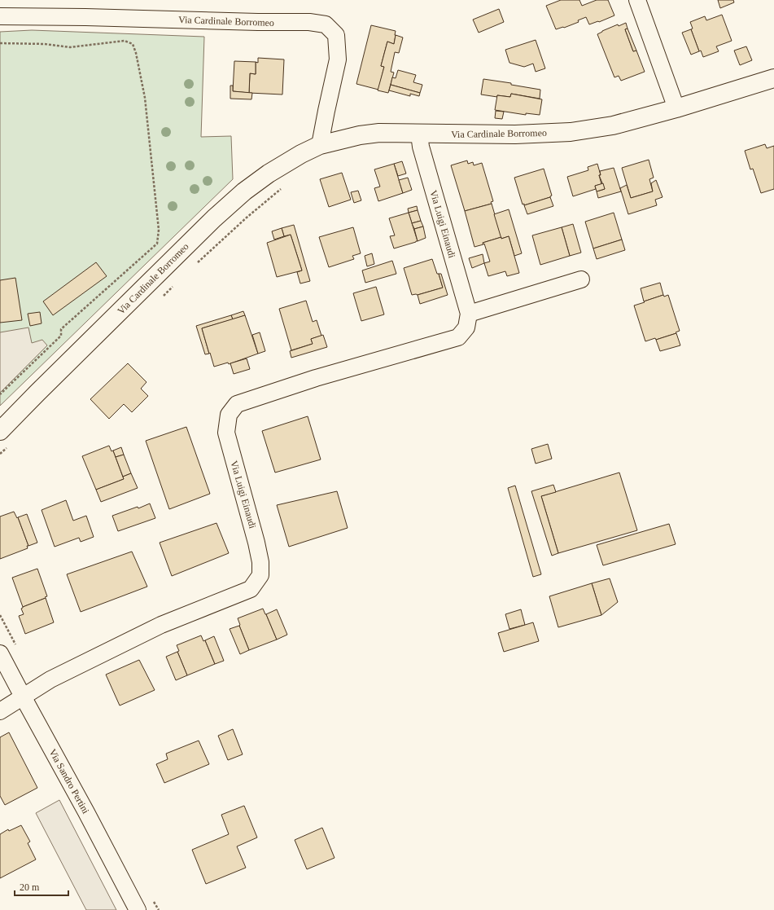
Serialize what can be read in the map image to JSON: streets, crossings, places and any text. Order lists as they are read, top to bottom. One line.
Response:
{"streets":{"street":["Via Cardinale Borromeo","Via Luigi Einaudi","Via Sandro Pertini"]},"crossings":[["Via Cardinale Borromeo","Via Luigi Einaudi"],["Via Luigi Einaudi","Via Sandro Pertini"]],"scale_bar":"20 m"}
